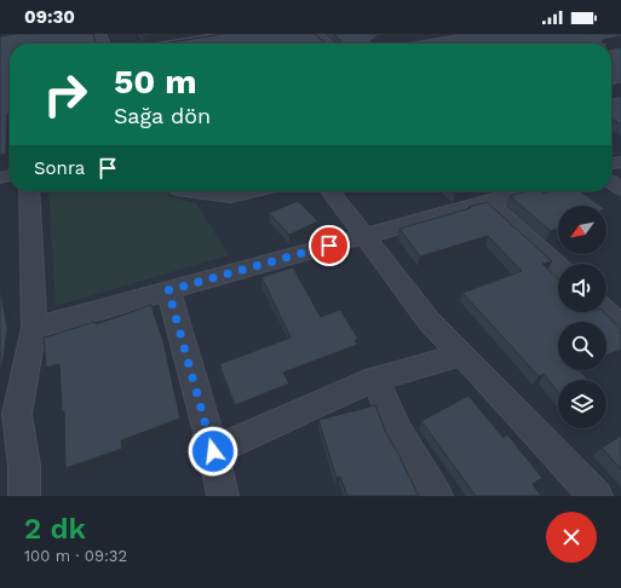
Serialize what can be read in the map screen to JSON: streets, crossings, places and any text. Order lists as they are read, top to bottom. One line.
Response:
{"north":"bottom left","page":{"status":"09:30","turn":["50 m","Sağa dön"],"then":"Sonra","heading":["2 dk","100 m · 09:32"]}}
